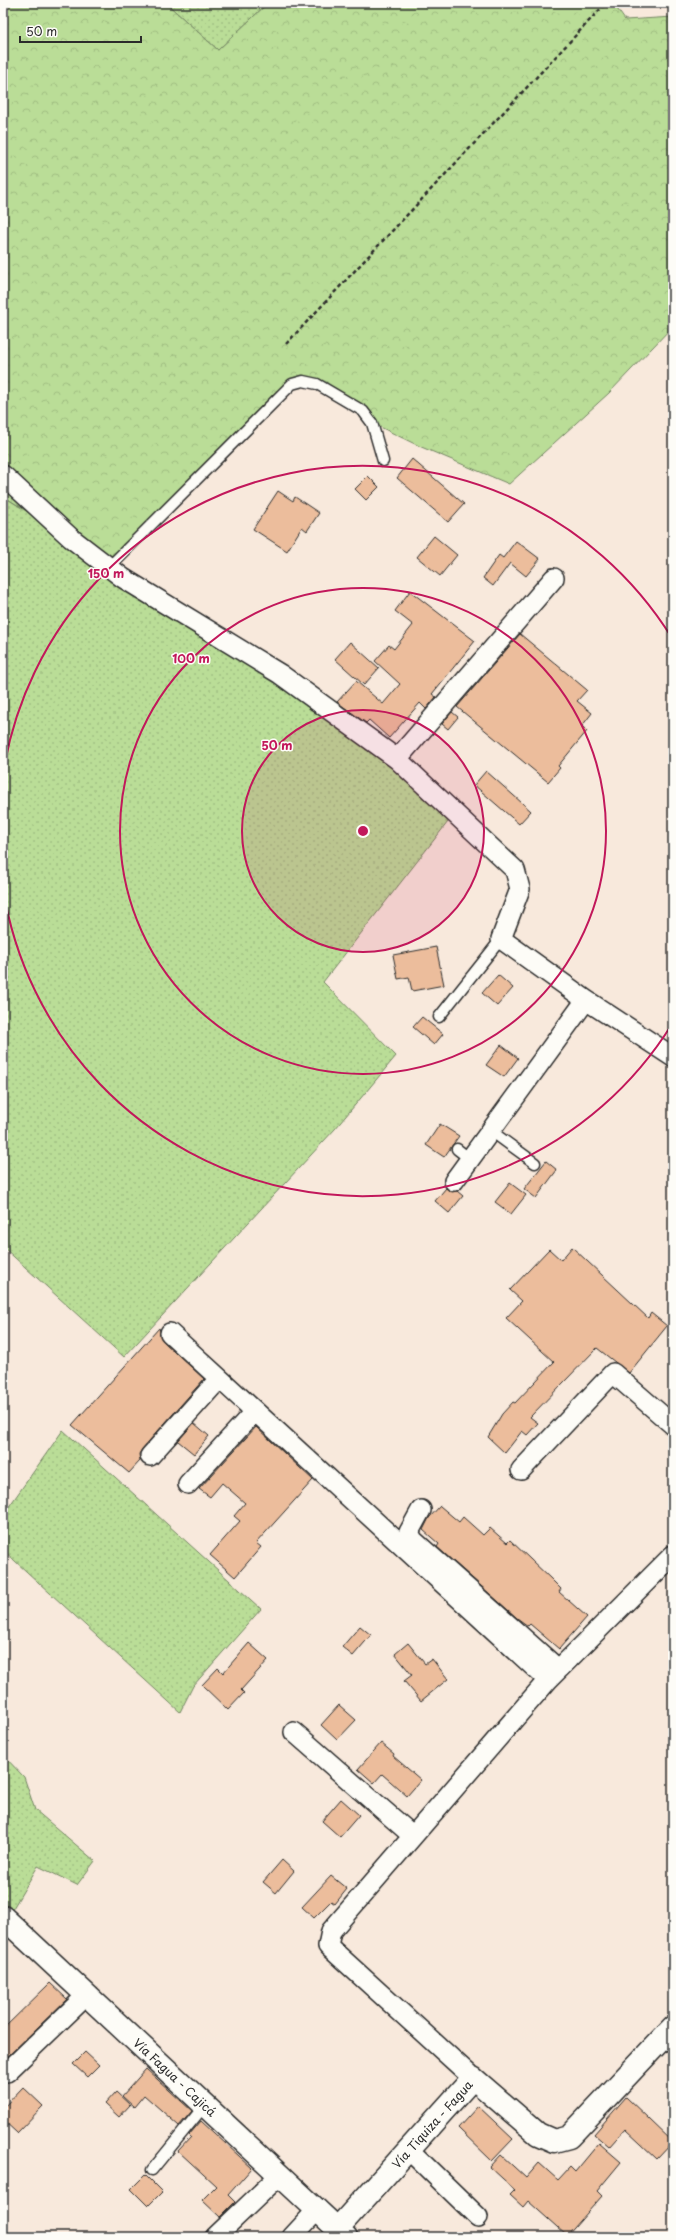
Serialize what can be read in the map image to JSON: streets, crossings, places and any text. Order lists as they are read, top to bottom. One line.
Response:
{"streets":{"street":["Vía Fagua - Cajicá","Vía Tiquiza - Fagua"]},"crossings":[["Vía Fagua - Cajicá","Vía Tiquiza - Fagua"]],"scale_bar":"50 m","rings":["150 m","100 m","50 m"]}
